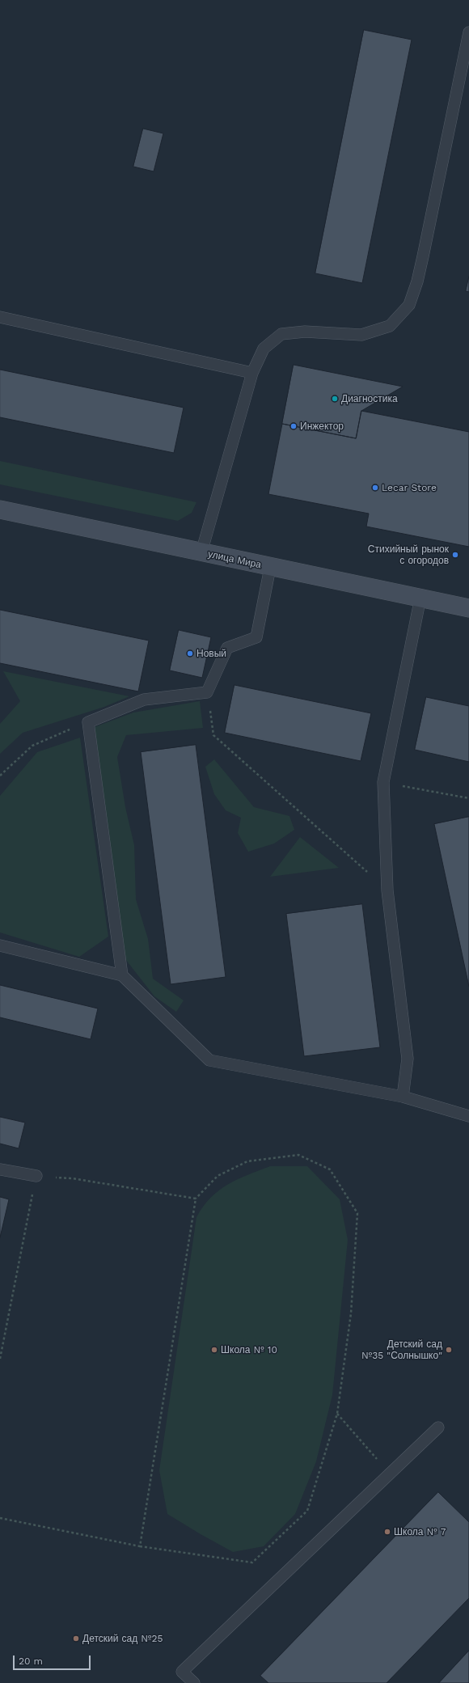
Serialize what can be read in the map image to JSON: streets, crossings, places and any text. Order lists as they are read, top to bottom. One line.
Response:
{"streets":{"street":["улица Мира"]},"places":["Диагностика","Инжектор","Lecar Store","Стихийный рынок с огородов","Новый","Школа № 10","Детский сад №35 \"Солнышко\"","Школа № 7","Детский сад №25"],"scale_bar":"20 m"}
